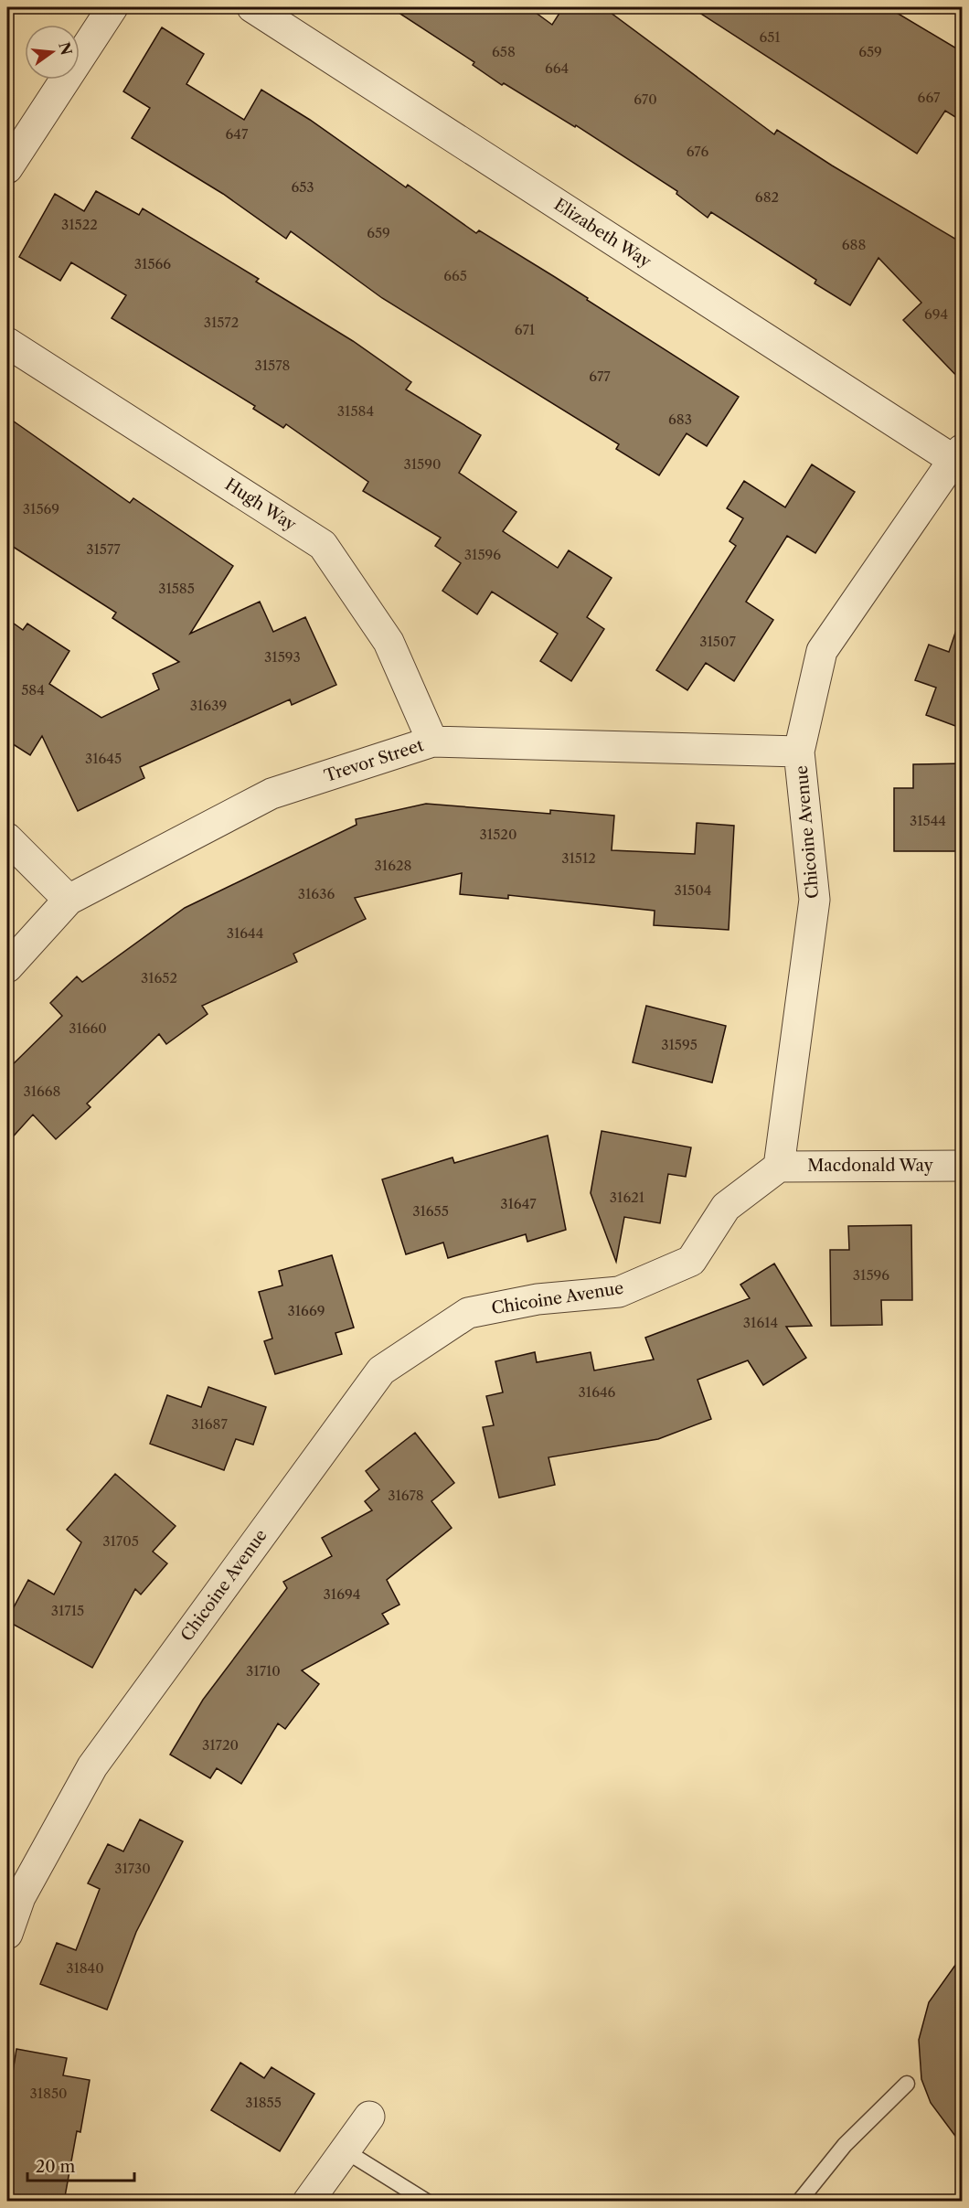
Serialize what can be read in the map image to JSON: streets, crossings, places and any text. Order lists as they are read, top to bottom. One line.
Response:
{"streets":{"street":["Elizabeth Way","Hugh Way","Trevor Street","Chicoine Avenue","Macdonald Way"]},"crossings":[["Elizabeth Way","Chicoine Avenue"],["Hugh Way","Trevor Street"],["Trevor Street","Chicoine Avenue"],["Chicoine Avenue","Macdonald Way"]],"house_numbers":["651","658","659","664","667","670","647","676","653","682","31522","659","688","31566","665","694","31572","671","31578","677","31584","683","31590","31569","31577","31596","31585","31507","31593","584","31639","31645","31544","31520","31512","31628","31504","31636","31644","31652","31660","31595","31668","31621","31647","31655","31596","31669","31614","31646","31687","31678","31705","31694","31715","31710","31720","31730","31840","31850","31855"],"scale_bar":"20 m","north":"right"}
